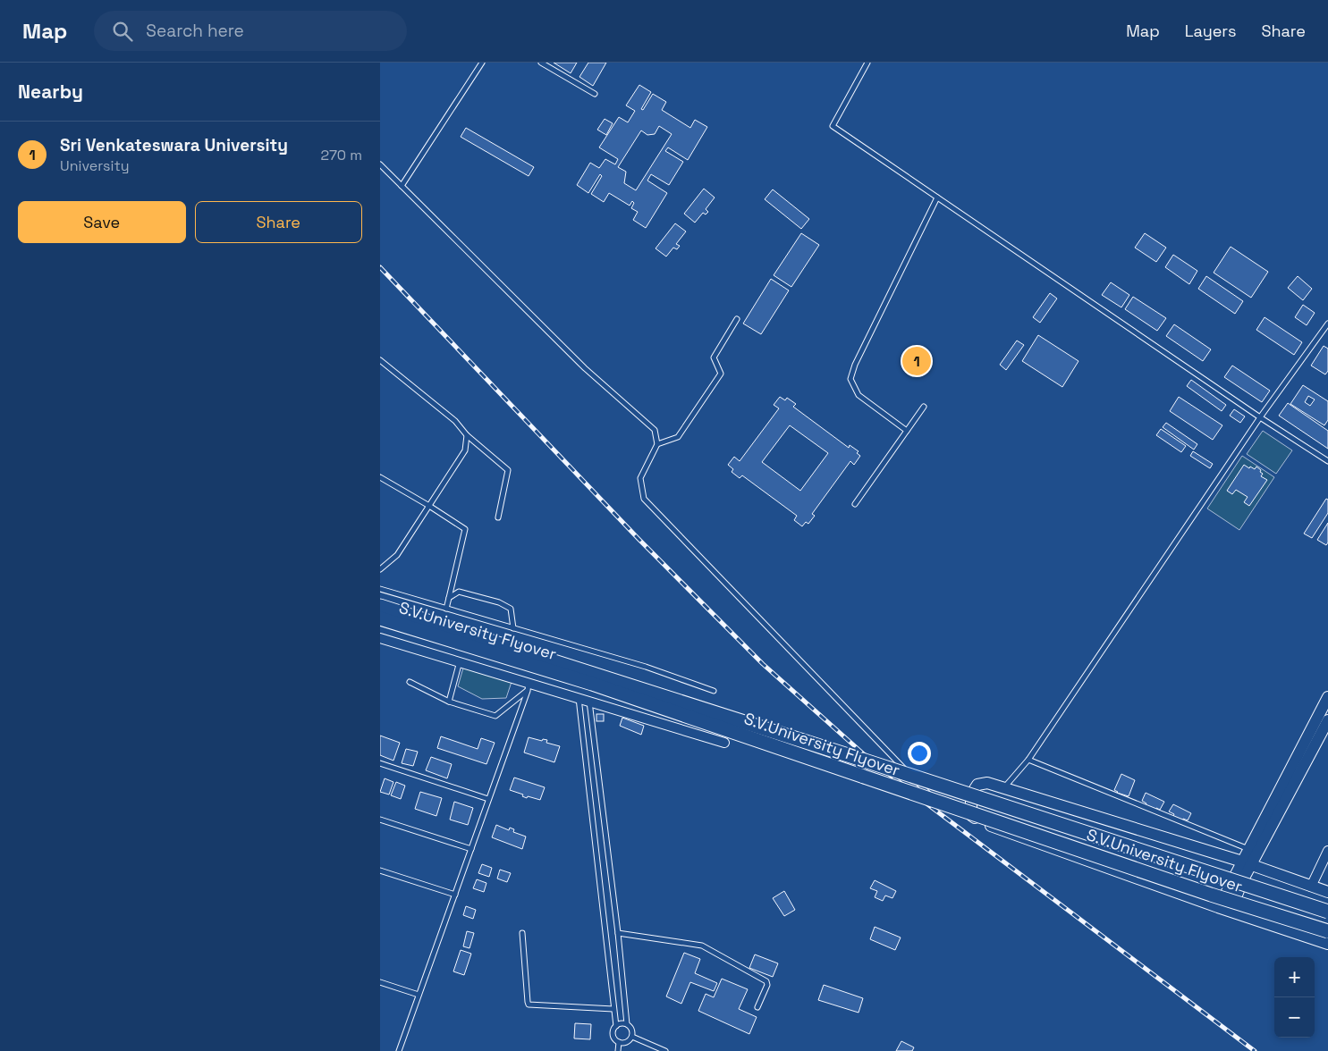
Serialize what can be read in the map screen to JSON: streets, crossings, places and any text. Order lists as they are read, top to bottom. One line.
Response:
{"streets":{"main road":["S.V.University Flyover"]},"page":{"header":"Map","search":"Search here","nav":["Map","Layers","Share"],"heading":"Nearby","list":[{"mark":"1","name":"Sri Venkateswara University","note":"University","value":"270 m"}],"buttons":["Save","Share"],"pins":"1","map_buttons":["+","−"]}}
